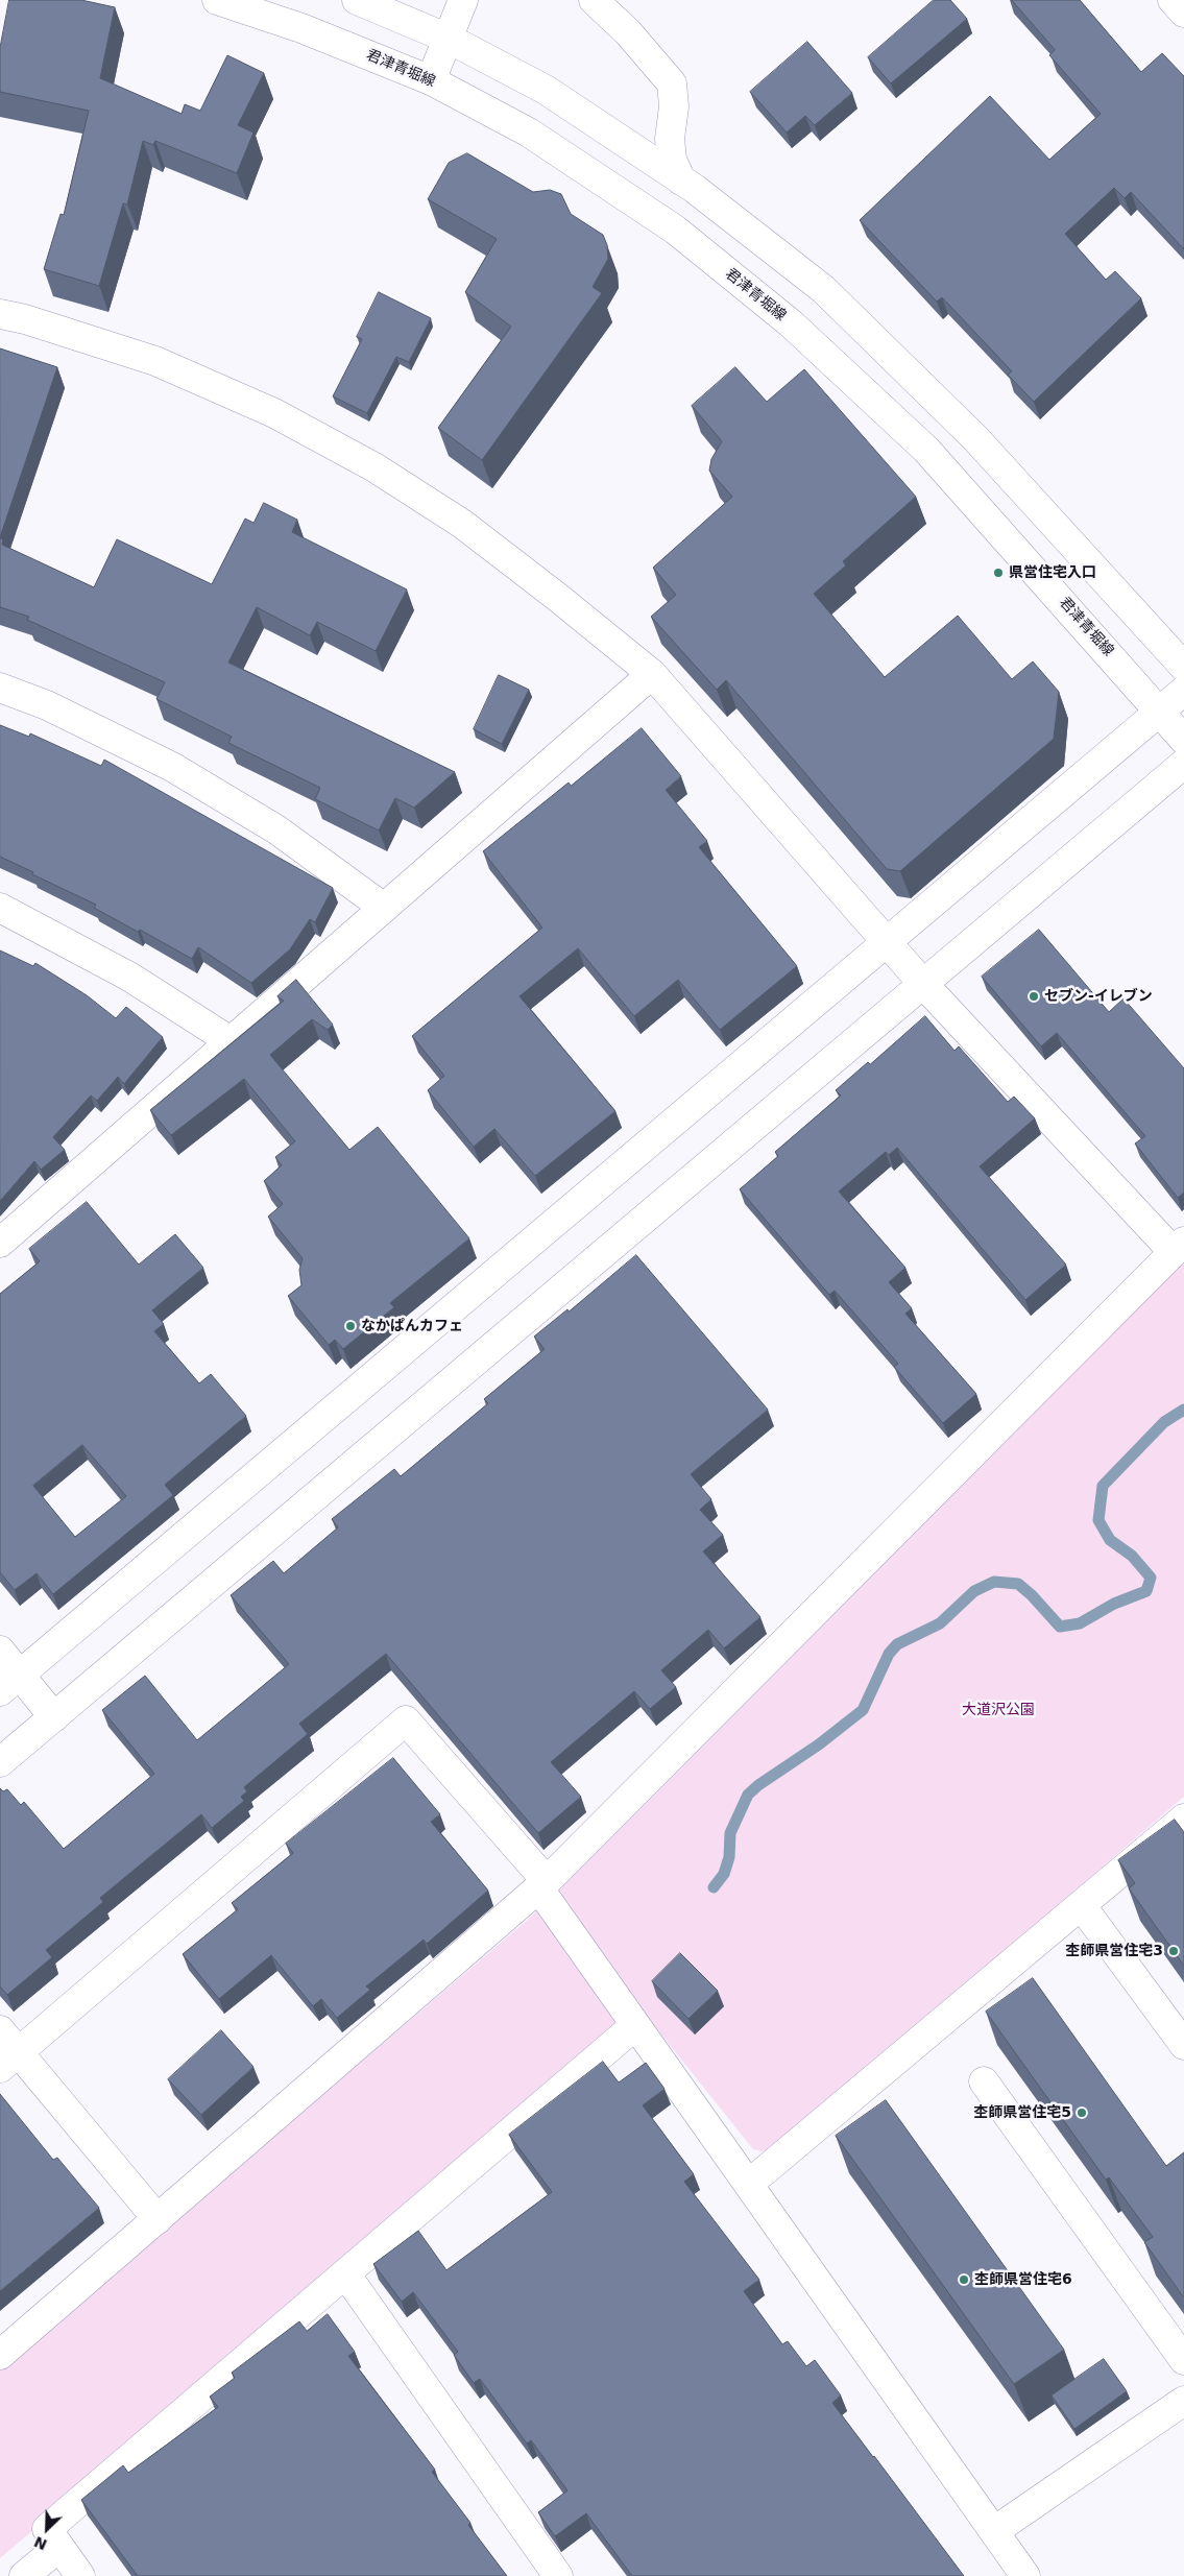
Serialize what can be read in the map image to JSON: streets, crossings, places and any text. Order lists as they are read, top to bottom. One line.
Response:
{"streets":{"street":["君津青堀線"]},"parks":["大道沢公園"],"places":["県営住宅入口","セブン-イレブン","なかぱんカフェ","杢師県営住宅3","杢師県営住宅5","杢師県営住宅6"],"north":"bottom left"}
